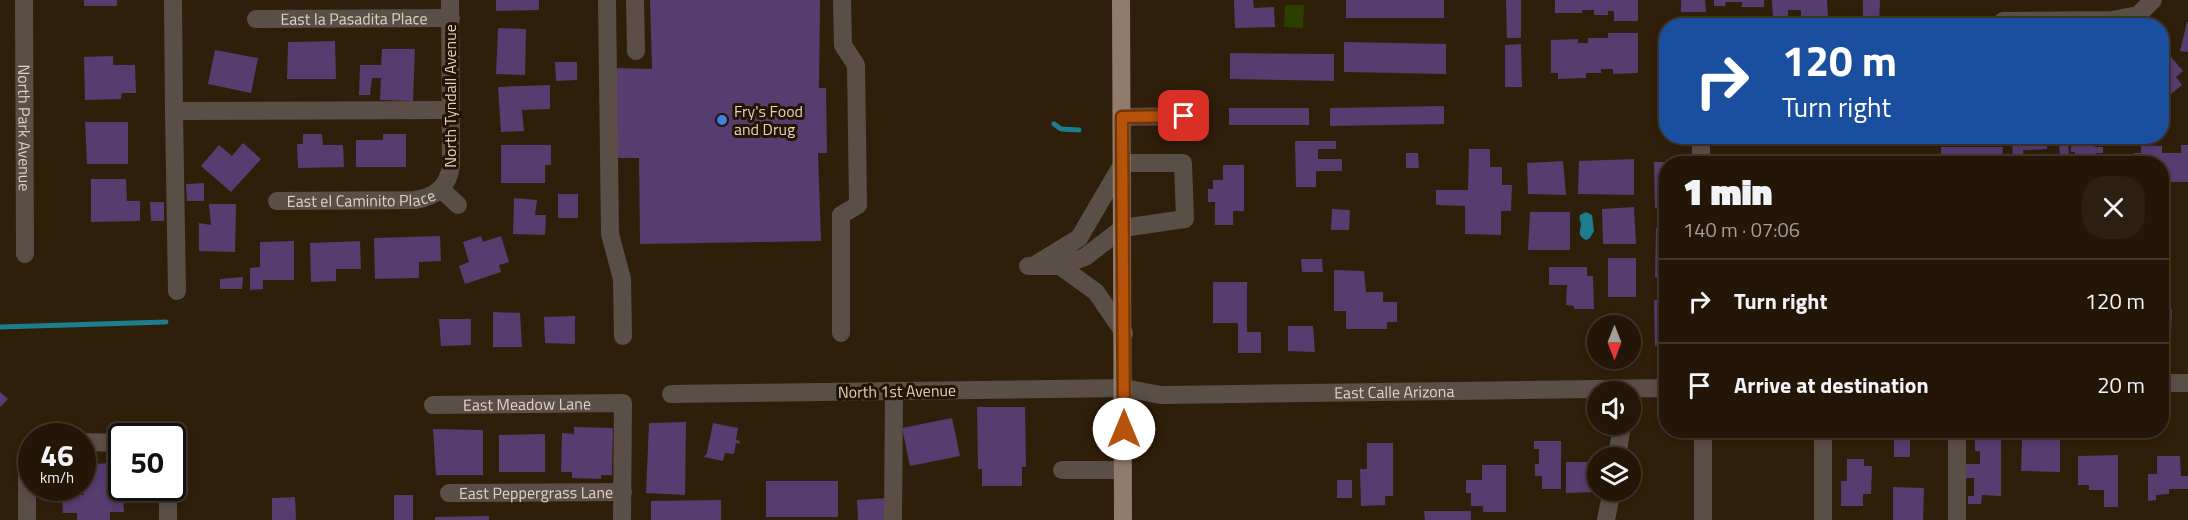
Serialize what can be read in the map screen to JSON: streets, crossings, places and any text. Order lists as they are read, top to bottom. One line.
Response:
{"streets":{"street":["East la Pasadita Place","North Tyndall Avenue","North Park Avenue","East el Caminito Place","North 1st Avenue","East Calle Arizona","East Meadow Lane","East Peppergrass Lane"]},"crossings":[["East la Pasadita Place","North Tyndall Avenue"],["North Tyndall Avenue","East el Caminito Place"],["North 1st Avenue","East Calle Arizona"],["East Meadow Lane","East Peppergrass Lane"]],"places":["Fry's Food and Drug"],"north":"bottom","page":{"turn":["120 m","Turn right"],"heading":["1 min","140 m · 07:06"],"list":[{"name":"Turn right","value":"120 m"},{"name":"Arrive at destination","value":"20 m"}],"speed":"46 km/h","limit":"50"}}
